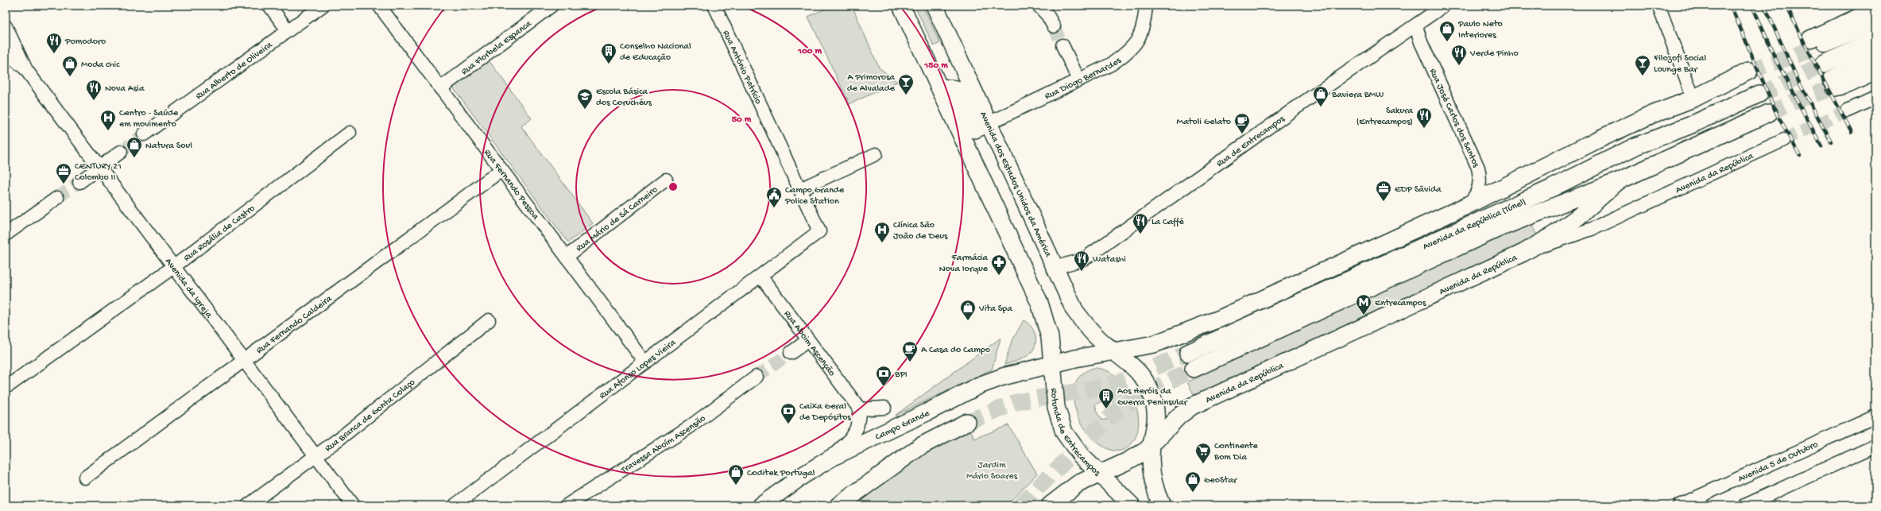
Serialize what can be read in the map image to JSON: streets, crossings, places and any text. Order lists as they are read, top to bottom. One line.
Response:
{"streets":{"main road":["Avenida da República","Avenida dos Estados Unidos da América","Avenida da República (Túnel)","Campo Grande","Rotunda de Entrecampos"],"street":["Rua Florbela Espanca","Rua António Patrício","Rua Alberto de Oliveira","Rua Diogo Bernardes","Rua José Carlos dos Santos","Rua de Entrecampos","Rua Fernando Pessoa","Rua Mário de Sá Carneiro","Rua Rosália de Castro","Avenida da Igreja","Rua Fernando Caldeira","Rua Aboim Ascenção","Rua Afonso Lopes Vieira","Rua Branca de Gonta Colaço","Travessa Aboím Ascensão","Avenida 5 de Outubro"]},"crossings":[["Rua Florbela Espanca","Rua Fernando Pessoa"],["Rua António Patrício","Rua Afonso Lopes Vieira"],["Rua Diogo Bernardes","Avenida dos Estados Unidos da América"],["Rua José Carlos dos Santos","Rua de Entrecampos"],["Rua de Entrecampos","Avenida dos Estados Unidos da América"],["Avenida da República","Avenida dos Estados Unidos da América"],["Avenida da República","Campo Grande"],["Avenida da República","Rotunda de Entrecampos"],["Rua Fernando Pessoa","Rua Mário de Sá Carneiro"],["Rua Fernando Pessoa","Rua Fernando Caldeira"],["Rua Fernando Pessoa","Rua Afonso Lopes Vieira"],["Avenida dos Estados Unidos da América","Campo Grande"],["Avenida dos Estados Unidos da América","Rotunda de Entrecampos"],["Rua Rosália de Castro","Avenida da Igreja"],["Avenida da Igreja","Rua Fernando Caldeira"],["Avenida da Igreja","Rua Branca de Gonta Colaço"],["Rua Aboim Ascenção","Rua Afonso Lopes Vieira"],["Campo Grande","Rotunda de Entrecampos"]],"parks":["Jardim Mário Soares"],"places":{"shop":["Paulo Neto Interiores","Moda chic","Baviera BMW","Natura Soul","Vita Spa","Coditek Portugal","GeoStar"],"restaurant":["Pomodoro","Verde Pinho","Nova Asia","Sakura (Entrecampos)","La Caffé","Watashi"],"building":["Conselho Nacional de Educação","Aos Heróis da Guerra Peninsular"],"bar":["Filozofi Social Lounge Bar","A Primorosa de Alvalade"],"school or university":["Escola Básica dos Coruchéus"],"hospital":["Centro - Saúde em movimento","Clínica São João de Deus"],"cafe":["Matoli Gelato","A Casa do Campo"],"office":["CENTURY 21 Colombo II","EDP Sãvida"],"public building":["Campo Grande Police Station"],"pharmacy":["Farmácia Nova Iorque"],"metro station":["Entrecampos"],"bank":["BPI","Caixa Geral de Depósitos"],"supermarket":["Continente Bom Dia"]},"rings":["100 m","150 m","50 m"]}
